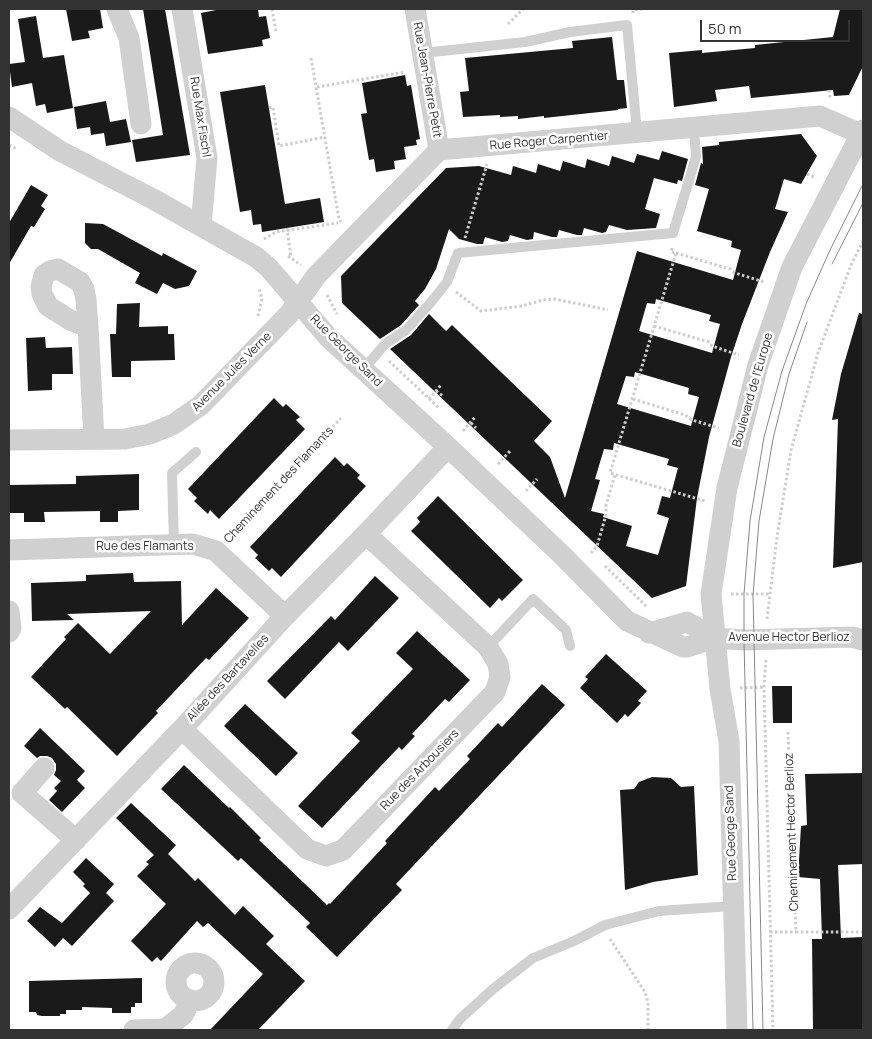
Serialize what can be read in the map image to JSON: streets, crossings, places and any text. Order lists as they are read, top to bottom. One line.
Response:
{"streets":{"street":["Rue Jean-Pierre Petit","Rue Max Fischl","Rue Roger Carpentier","Rue George Sand","Avenue Jules Verne","Boulevard de l'Europe","Rue des Flamants","Avenue Hector Berlioz","Allée des Bartavelles","Rue des Arbousiers"],"path":["Cheminement des Flamants","Cheminement Hector Berlioz"]},"crossings":[["Rue Jean-Pierre Petit","Rue Roger Carpentier"],["Rue Max Fischl","Rue George Sand"],["Rue Roger Carpentier","Boulevard de l'Europe"],["Rue George Sand","Avenue Jules Verne"],["Rue George Sand","Boulevard de l'Europe"],["Rue George Sand","Avenue Hector Berlioz"],["Rue George Sand","Allée des Bartavelles"],["Boulevard de l'Europe","Avenue Hector Berlioz"],["Cheminement des Flamants","Rue des Flamants"],["Rue des Flamants","Allée des Bartavelles"],["Allée des Bartavelles","Rue des Arbousiers"]],"scale_bar":"50 m"}
